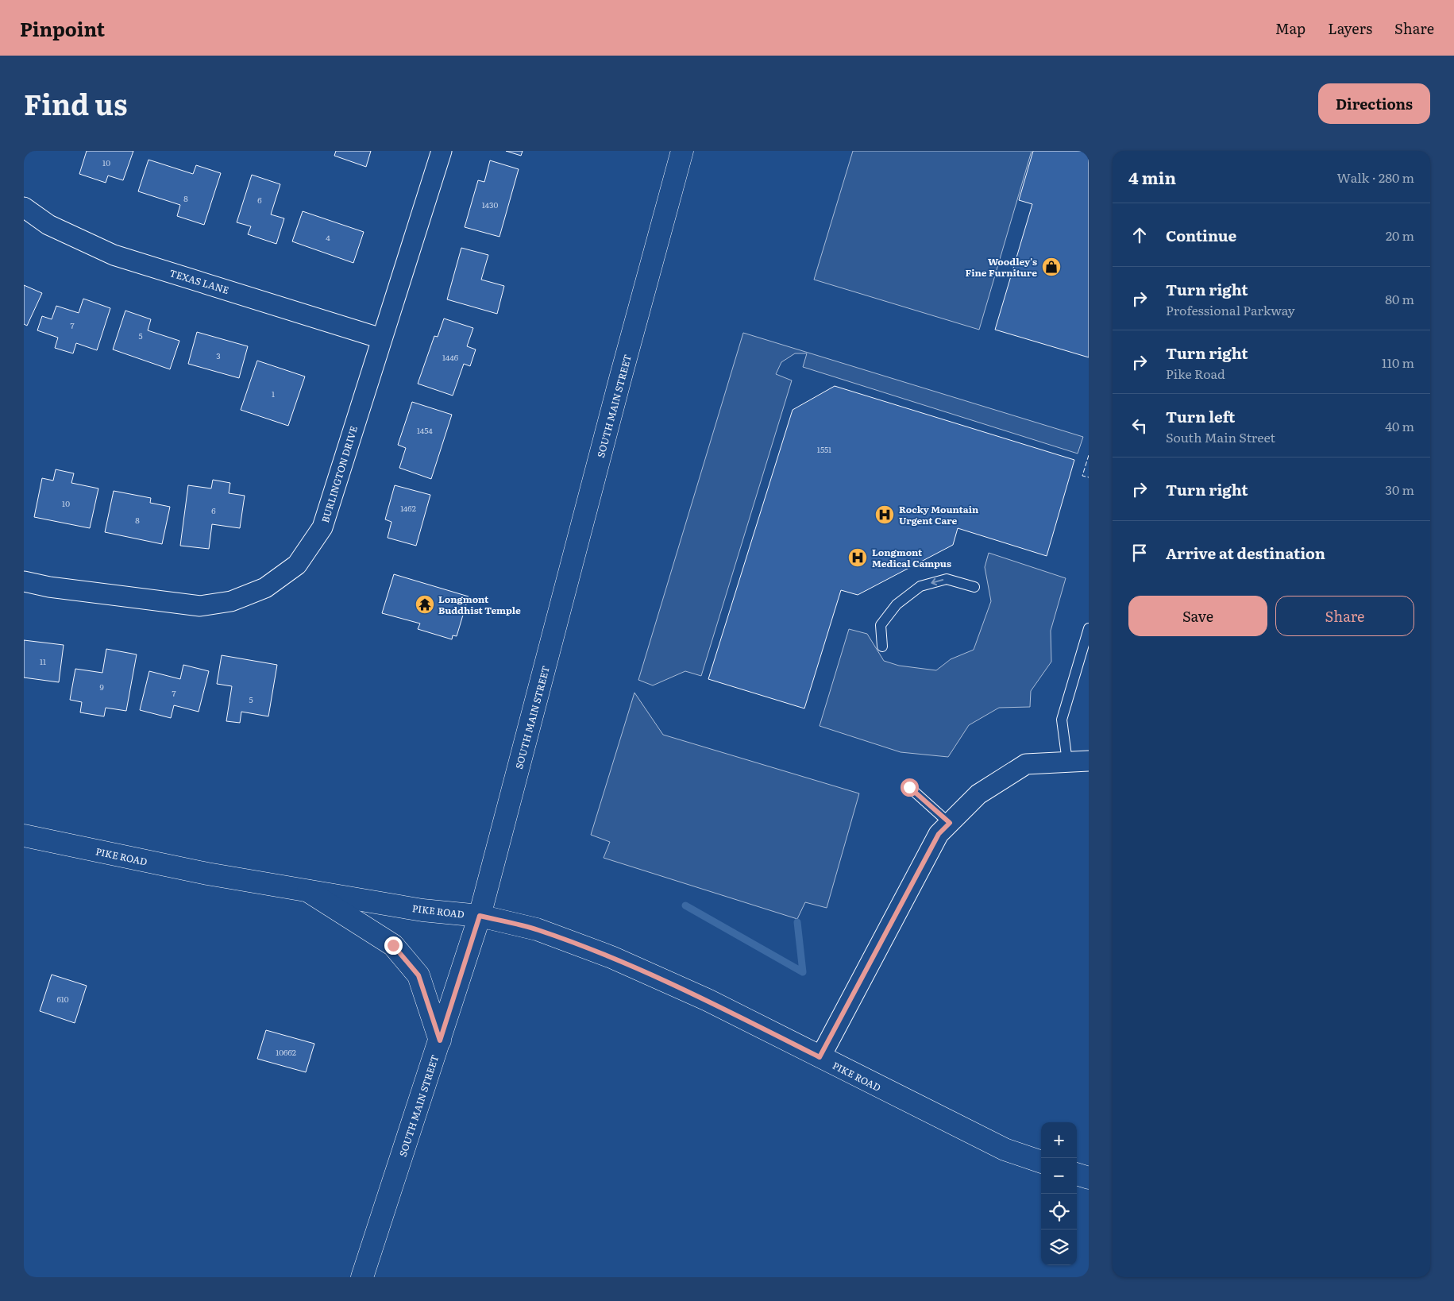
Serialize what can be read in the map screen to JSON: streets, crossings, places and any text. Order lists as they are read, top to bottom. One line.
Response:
{"streets":{"main road":["SOUTH MAIN STREET","PIKE ROAD"],"street":["TEXAS LANE","BURLINGTON DRIVE"]},"crossings":[["TEXAS LANE","BURLINGTON DRIVE"],["SOUTH MAIN STREET","PIKE ROAD"]],"places":{"shop":["Woodley's Fine Furniture"],"hospital":["Rocky Mountain Urgent Care","Longmont Medical Campus"],"temple":["Longmont Buddhist Temple"]},"house_numbers":["10","8","6","1430","4","7","5","3","1446","1","1454","1551","10","1462","6","8","11","9","7","5","610","10662"],"page":{"header":"Pinpoint","nav":["Map","Layers","Share"],"title":"Find us","buttons":["Directions",["Save","Share"]],"heading":["4 min","Walk · 280 m"],"list":[["Continue","20 m"],["Turn right","Professional Parkway","80 m"],["Turn right","Pike Road","110 m"],["Turn left","South Main Street","40 m"],["Turn right","30 m"],"Arrive at destination"],"map_buttons":["+","−"]}}
